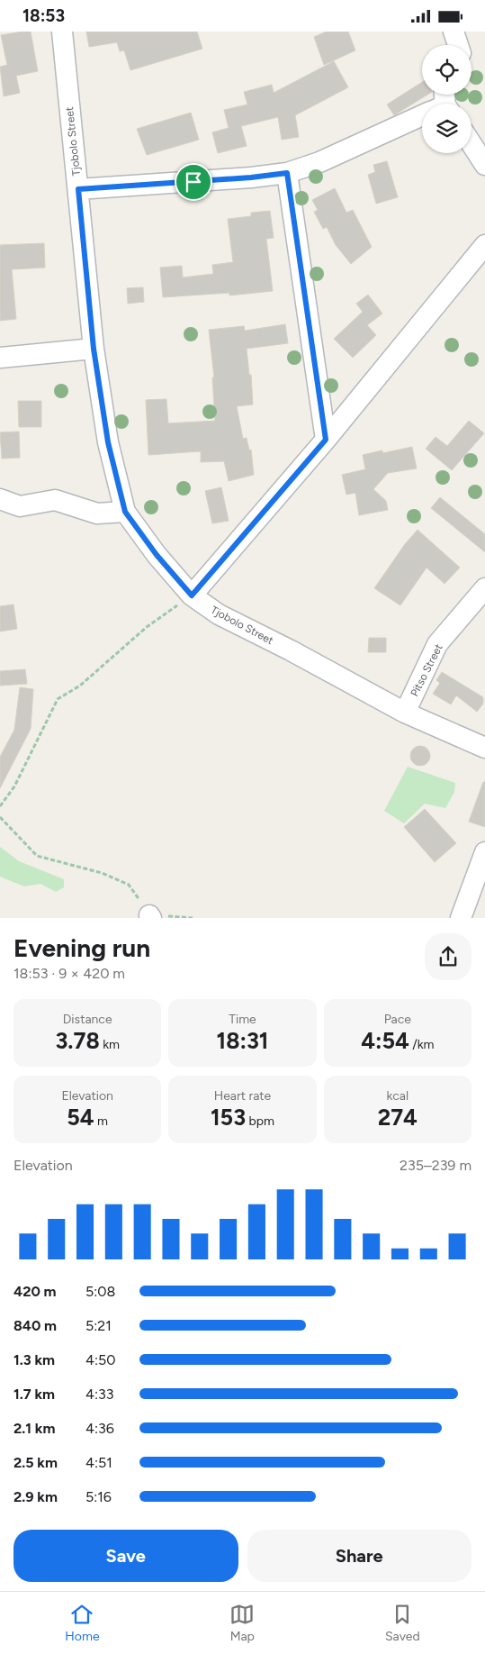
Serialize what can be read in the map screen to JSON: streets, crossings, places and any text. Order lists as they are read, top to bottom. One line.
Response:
{"streets":{"street":["Tjobolo Street","Pitso Street"]},"crossings":[["Tjobolo Street","Pitso Street"]],"page":{"status":"18:53","heading":["Evening run","18:53 · 9 × 420 m"],"stats":[["Distance","3.78 km"],["Time","18:31"],["Pace","4:54 /km"],["Elevation","54 m"],["Heart rate","153 bpm"],["kcal","274"]],"chart":["Elevation","235–239 m"],"list":[{"name":"420 m","note":"5:08"},{"name":"840 m","note":"5:21"},{"name":"1.3 km","note":"4:50"},{"name":"1.7 km","note":"4:33"},{"name":"2.1 km","note":"4:36"},{"name":"2.5 km","note":"4:51"},{"name":"2.9 km","note":"5:16"}],"buttons":["Save","Share"],"tabs":["Home","Map","Saved"]}}
